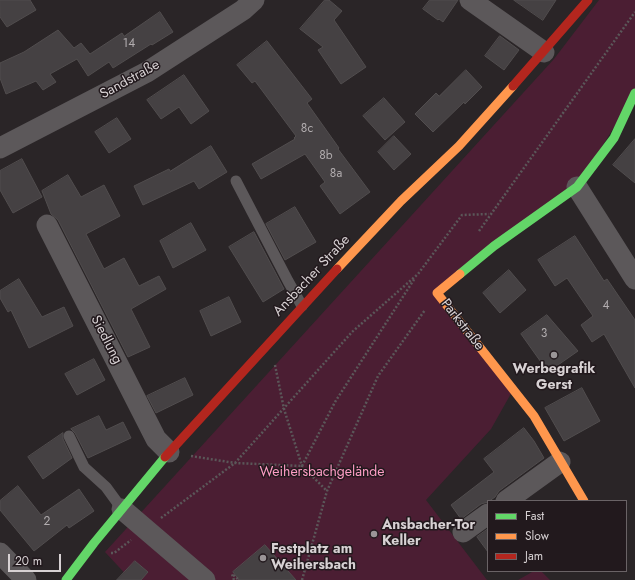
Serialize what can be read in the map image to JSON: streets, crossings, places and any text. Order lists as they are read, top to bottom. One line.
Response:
{"streets":{"street":["Sandstraße","Ansbacher Straße","Parkstraße","Siedlung"]},"crossings":[["Ansbacher Straße","Siedlung"]],"parks":["Weihersbachgelände"],"places":["Werbegrafik Gerst","Ansbacher-Tor Keller","Festplatz am Weihersbach"],"house_numbers":["14","8c","8b","8a","4","3","2"],"legend":["Fast","Slow","Jam"],"scale_bar":"20 m"}
